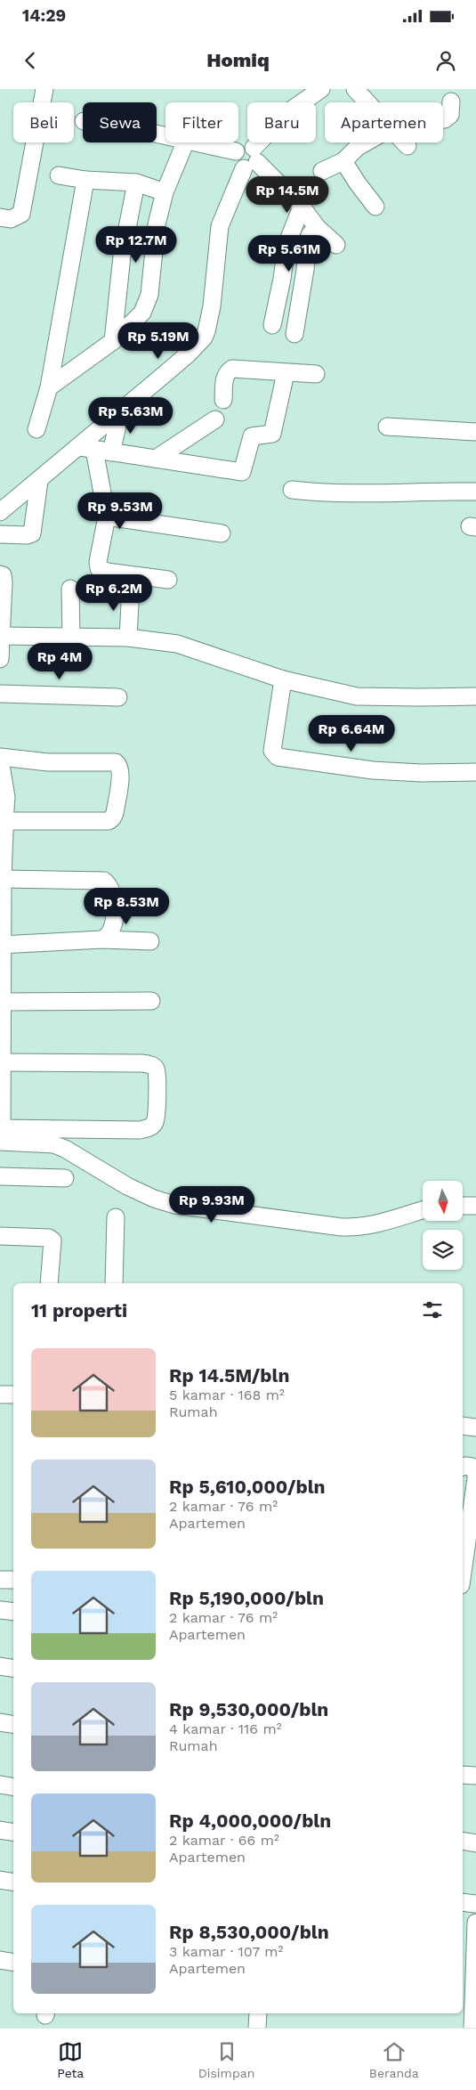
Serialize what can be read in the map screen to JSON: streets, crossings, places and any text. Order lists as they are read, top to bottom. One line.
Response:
{"north":"bottom","page":{"status":"14:29","header":"Homiq","chip":["Beli","Sewa","Filter","Baru","Apartemen"],"price":["Rp 14.5M","Rp 12.7M","Rp 5.61M","Rp 5.19M","Rp 5.63M","Rp 9.53M","Rp 6.2M","Rp 4M","Rp 6.64M","Rp 8.53M","Rp 9.93M"],"heading":"11 properti","list":[{"name":"Rp 14.5M/bln","note":"5 kamar · 168 m² · Rumah"},{"name":"Rp 5,610,000/bln","note":"2 kamar · 76 m² · Apartemen"},{"name":"Rp 5,190,000/bln","note":"2 kamar · 76 m² · Apartemen"},{"name":"Rp 9,530,000/bln","note":"4 kamar · 116 m² · Rumah"},{"name":"Rp 4,000,000/bln","note":"2 kamar · 66 m² · Apartemen"},{"name":"Rp 8,530,000/bln","note":"3 kamar · 107 m² · Apartemen"}],"tabs":["Peta","Disimpan","Beranda"]}}
